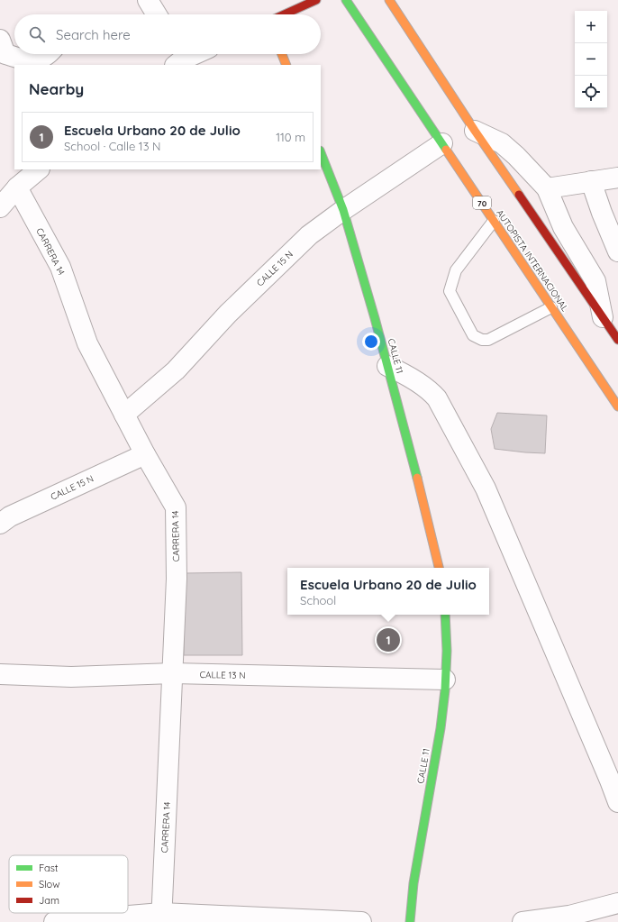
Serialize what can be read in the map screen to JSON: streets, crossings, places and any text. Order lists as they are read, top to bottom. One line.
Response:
{"streets":{"main road":["70","AUTOPISTA INTERNACIONAL","CALLE 11"],"street":["CARRERA 14","CALLE 15 N","CALLE 13 N"]},"crossings":[["CARRERA 14","CALLE 15 N"],["CARRERA 14","CALLE 13 N"],["AUTOPISTA INTERNACIONAL","CALLE 15 N"],["CALLE 15 N","CALLE 11"],["CALLE 11","CALLE 13 N"]],"legend":["Fast","Slow","Jam"],"page":{"map_buttons":["+","−"],"search":"Search here","heading":"Nearby","list":[{"mark":"1","name":"Escuela Urbano 20 de Julio","note":"School · Calle 13 N","value":"110 m"}],"popup":["Escuela Urbano 20 de Julio","School"],"pins":"1"}}
